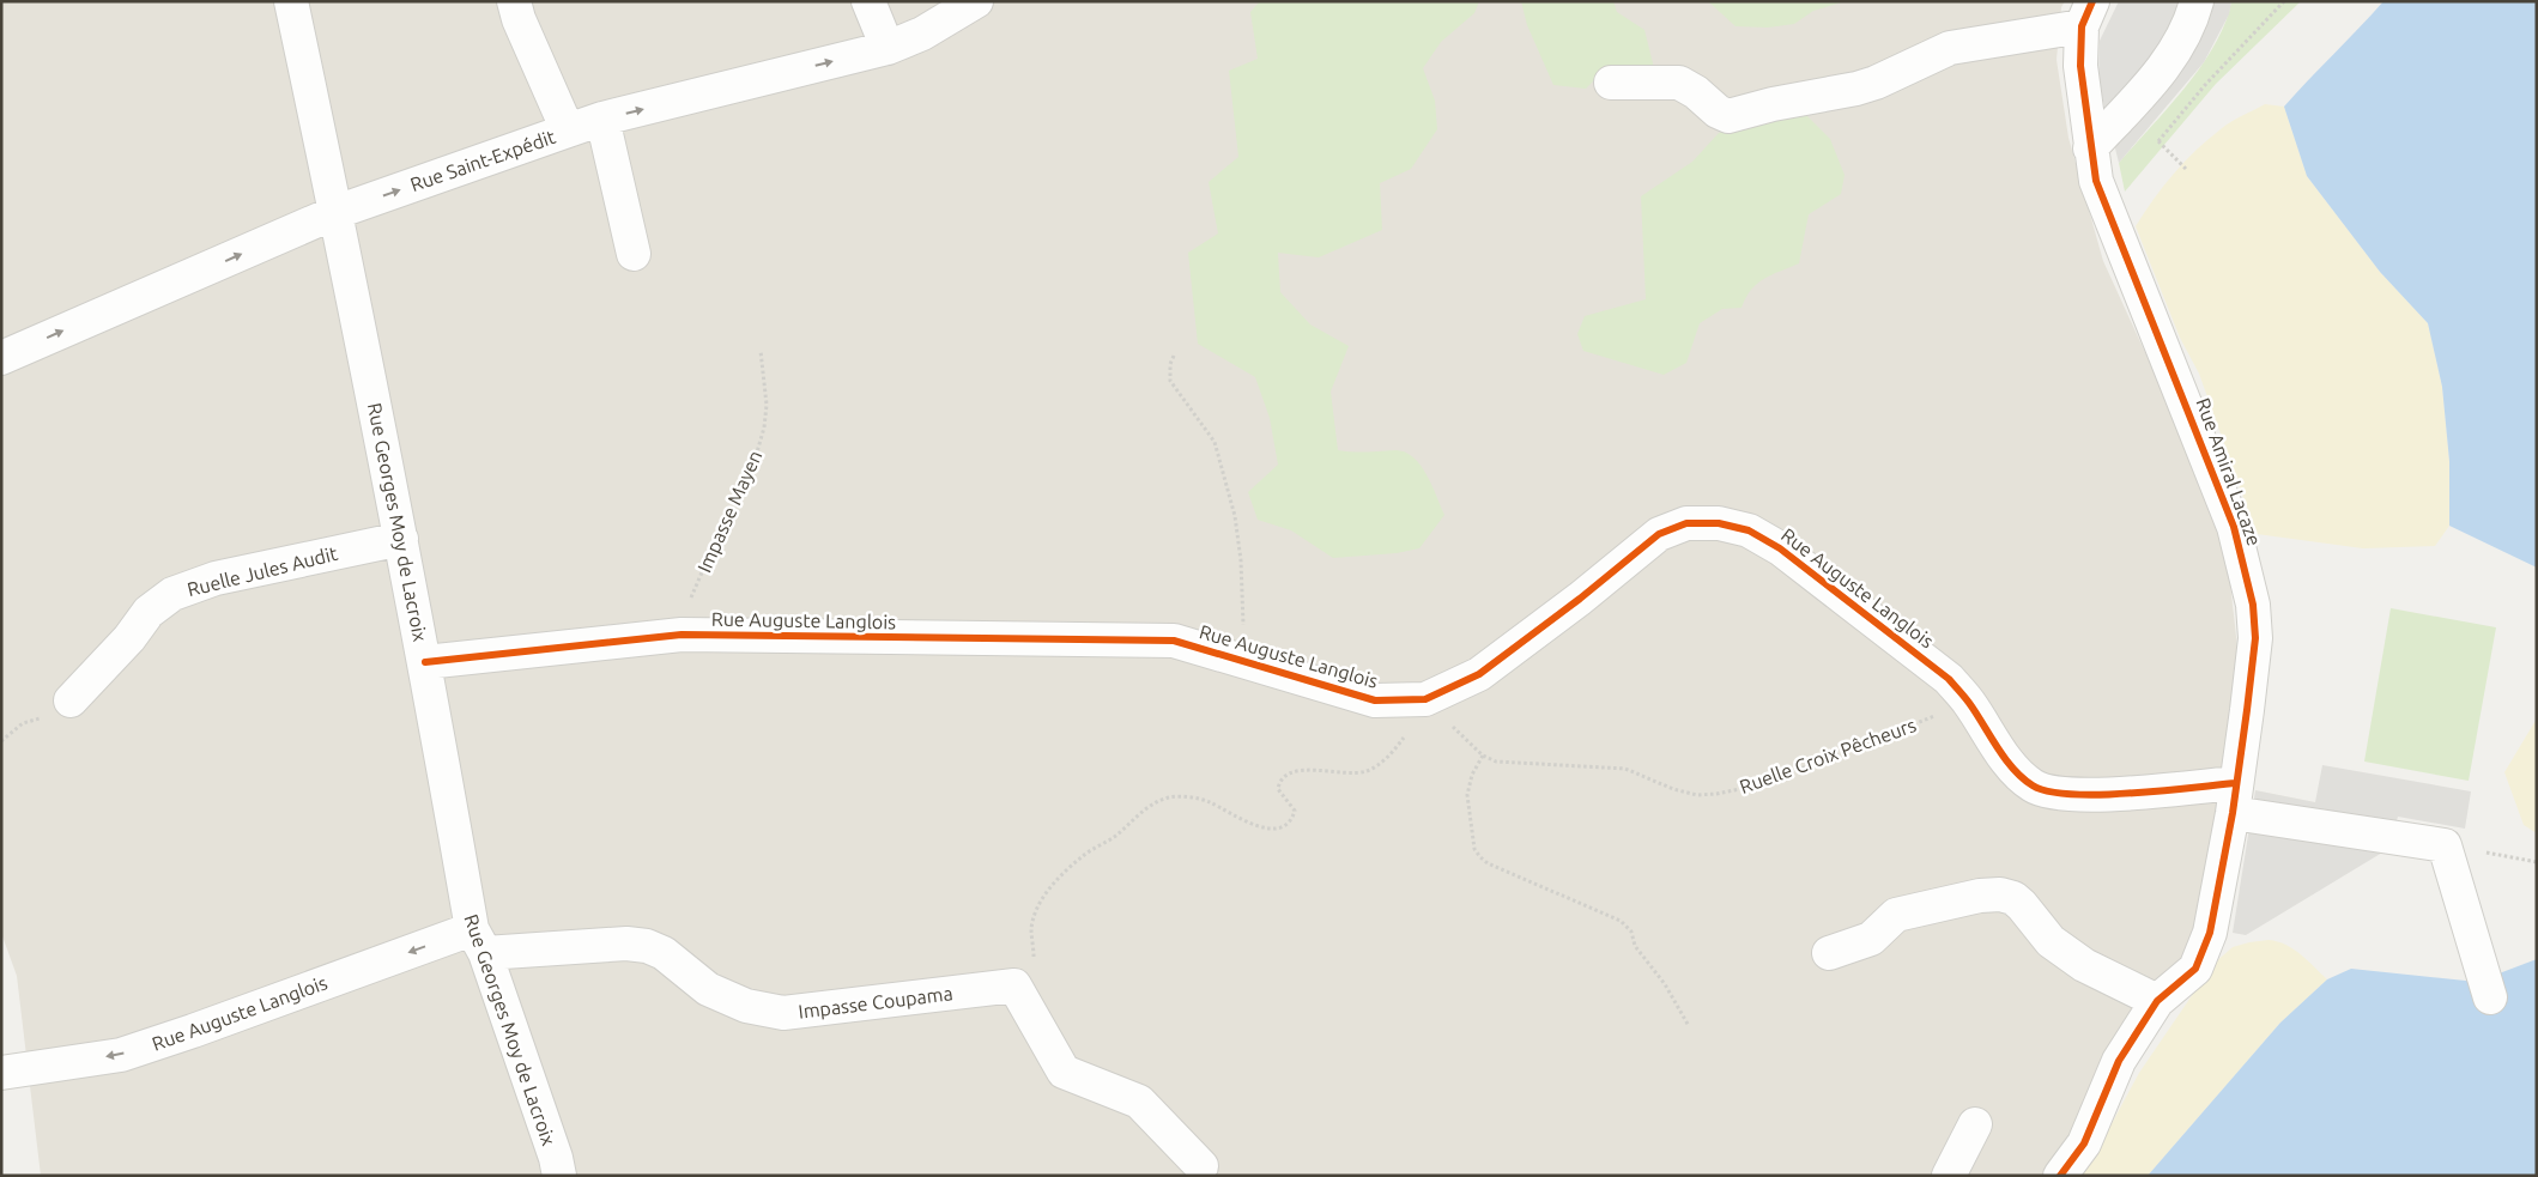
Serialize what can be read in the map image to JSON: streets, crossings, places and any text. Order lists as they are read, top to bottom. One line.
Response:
{"streets":{"street":["Rue Saint-Expédit","Rue Amiral Lacaze","Rue Georges Moy de Lacroix","Ruelle Jules Audit","Rue Auguste Langlois","Impasse Coupama"],"path":["Impasse Mayen","Ruelle Croix Pêcheurs"]},"crossings":[["Rue Saint-Expédit","Rue Georges Moy de Lacroix"],["Rue Amiral Lacaze","Rue Auguste Langlois"],["Impasse Mayen","Rue Auguste Langlois"],["Rue Georges Moy de Lacroix","Ruelle Jules Audit"],["Rue Georges Moy de Lacroix","Rue Auguste Langlois"],["Rue Georges Moy de Lacroix","Impasse Coupama"],["Rue Auguste Langlois","Ruelle Croix Pêcheurs"],["Rue Auguste Langlois","Impasse Coupama"]],"one_way":["Rue Saint-Expédit"]}
